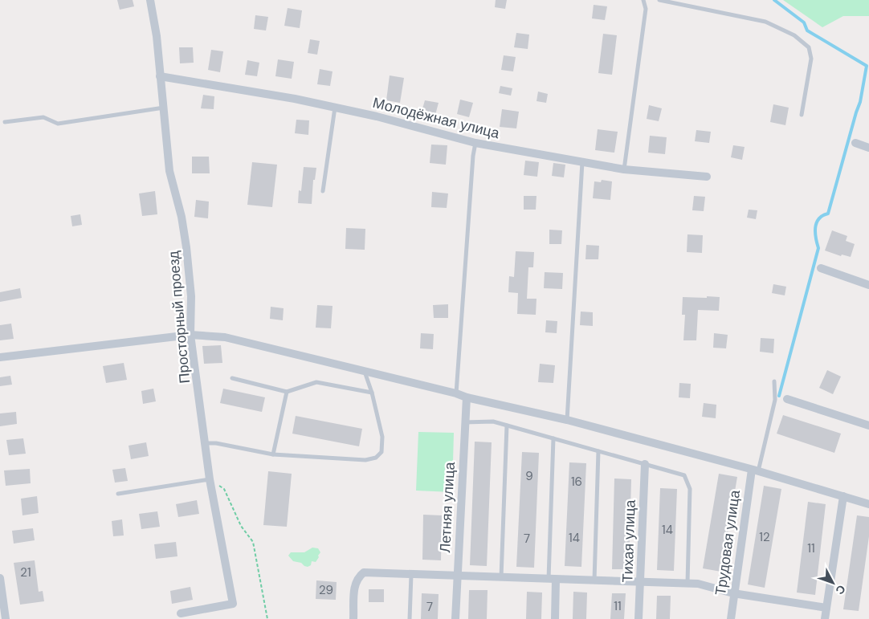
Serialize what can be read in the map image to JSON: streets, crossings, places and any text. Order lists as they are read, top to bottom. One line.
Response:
{"streets":{"street":["Молодёжная улица","Просторный проезд","Летняя улица","Тихая улица","Трудовая улица"]},"crossings":[["Молодёжная улица","Просторный проезд"]],"house_numbers":["9","16","14","12","14","7","11","21","29","11","7"],"north":"bottom right"}
